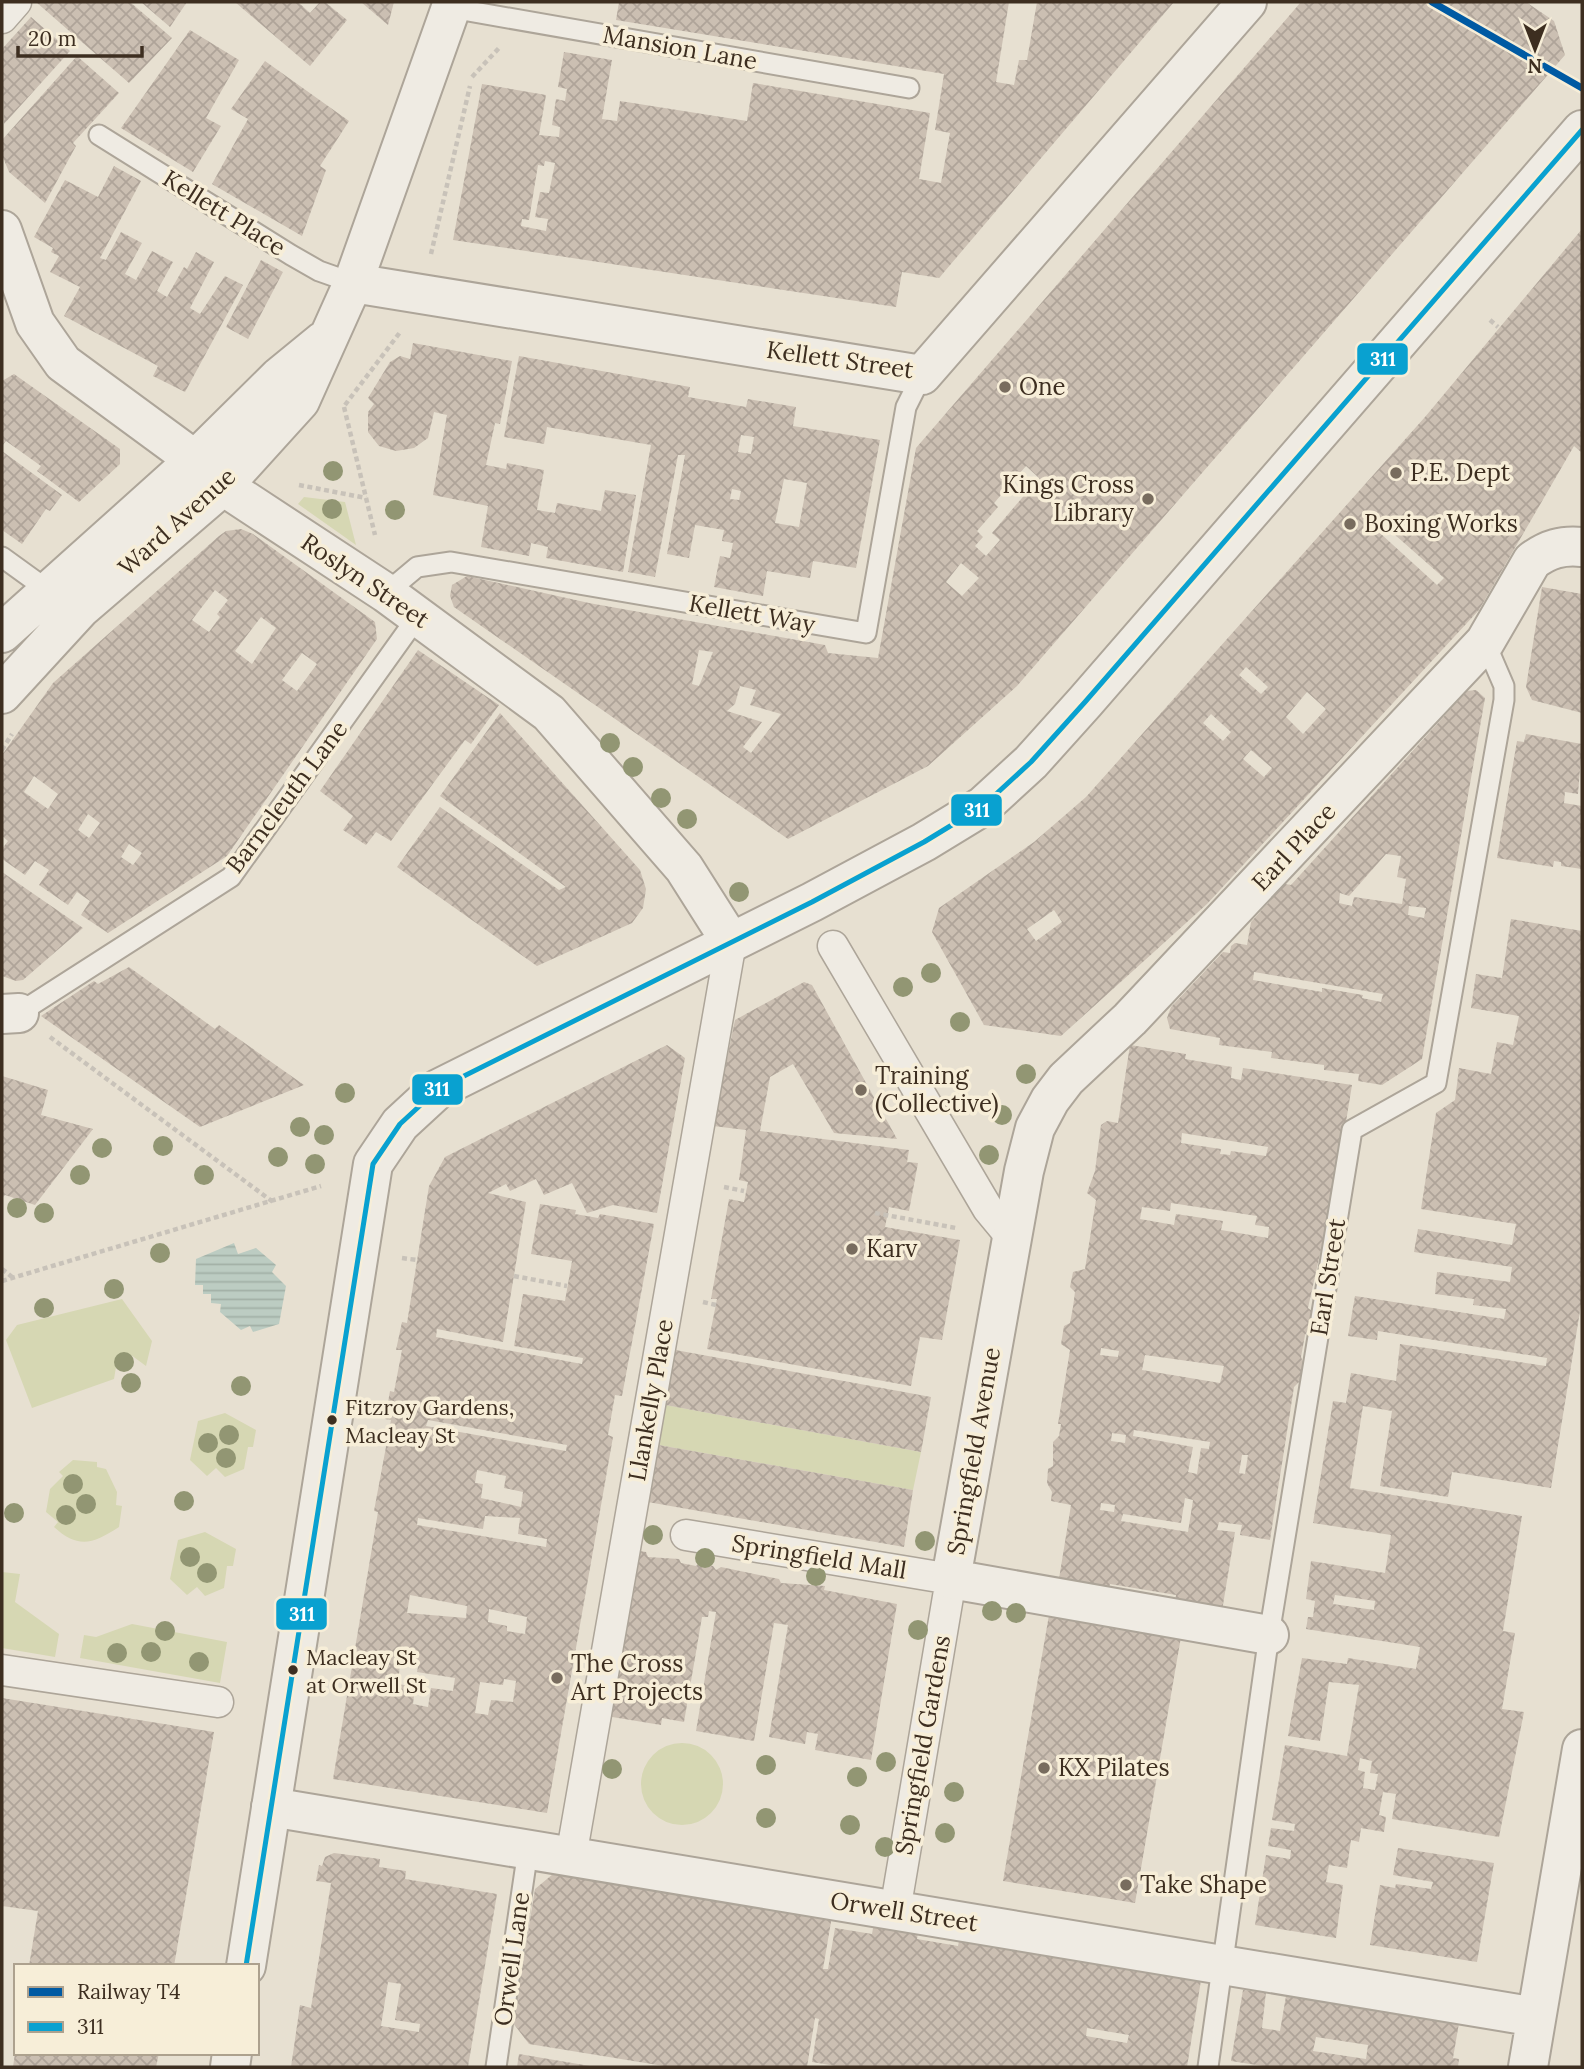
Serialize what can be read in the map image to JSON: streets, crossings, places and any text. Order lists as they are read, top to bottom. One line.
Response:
{"streets":{"street":["Kellett Street","Ward Avenue","Roslyn Street","Earl Place","Llankelly Place","Springfield Avenue","Springfield Mall","Springfield Gardens","Orwell Street"],"lane":["Mansion Lane","Kellett Place","Kellett Way","Barncleuth Lane","Earl Street","Orwell Lane"]},"crossings":[["Mansion Lane","Ward Avenue"],["Kellett Place","Kellett Street"],["Kellett Place","Ward Avenue"],["Kellett Street","Ward Avenue"],["Kellett Street","Kellett Way"],["Ward Avenue","Roslyn Street"],["Roslyn Street","Kellett Way"],["Roslyn Street","Barncleuth Lane"],["Roslyn Street","Llankelly Place"],["Earl Place","Earl Street"],["Earl Place","Springfield Avenue"],["Earl Street","Springfield Avenue"],["Earl Street","Orwell Street"],["Llankelly Place","Orwell Street"],["Springfield Avenue","Springfield Mall"],["Springfield Avenue","Springfield Gardens"],["Springfield Mall","Springfield Gardens"],["Springfield Gardens","Orwell Street"],["Orwell Street","Orwell Lane"]],"places":["One","P.E. Dept","Kings Cross Library","Boxing Works","Training (Collective)","Karv","Fitzroy Gardens, Macleay St","Macleay St at Orwell St","The Cross Art Projects","KX Pilates","Take Shape"],"lines":["rail line T4","transit line 311"],"legend":["Railway T4","311"],"scale_bar":"20 m","north":"bottom"}
